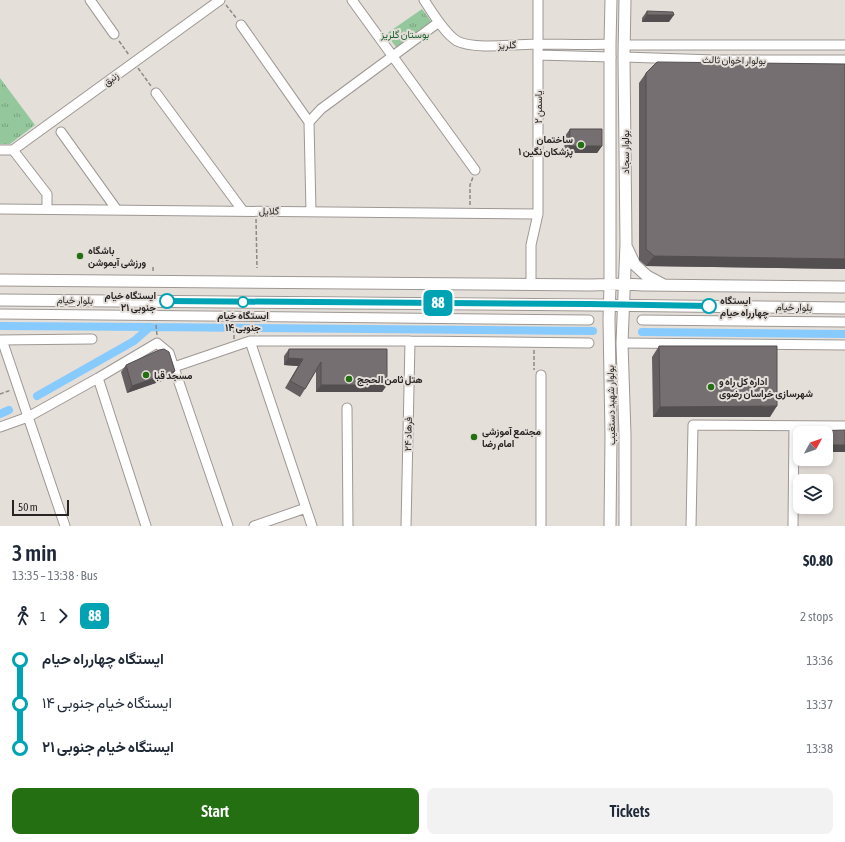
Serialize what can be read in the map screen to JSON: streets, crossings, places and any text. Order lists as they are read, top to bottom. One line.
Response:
{"streets":{"main road":["بولوار سجاد","بلوار خیام","بولوار شهید دستغیب"],"street":["گلریز","بولوار اخوان ثالث","زنبق","یاسمن ۲","گلایل","فرهاد ۲۴"]},"crossings":[["گلریز","یاسمن ۲"],["گلریز","بولوار سجاد"],["بولوار اخوان ثالث","بولوار سجاد"],["یاسمن ۲","گلایل"],["یاسمن ۲","بلوار خیام"],["بولوار سجاد","بلوار خیام"],["بولوار سجاد","بولوار شهید دستغیب"],["بلوار خیام","بولوار شهید دستغیب"]],"parks":["بوستان گلریز"],"places":["ساختمان پزشکان نگین ۱","باشگاه ورزشی آیموشن","ایستگاه خیام جنوبی ۲۱","ایستگاه خیام جنوبی ۱۴","ایستگاه چهارراه حیام","مسجد قبا","هتل ثامن الحجج","اداره کل راه و شهرسازی خراسان رضوی","مجتمع آموزشی امام رضا"],"lines":["bus line 88"],"scale_bar":"50 m","north":"top right","page":{"on_map":"88","scale":"50 m","heading":["3 min","13:35 – 13:38 · Bus","$0.80"],"legs":["1","88","2 stops"],"list":[{"name":"ایستگاه چهارراه حیام","value":"13:36"},{"name":"ایستگاه خیام جنوبی ۱۴","value":"13:37"},{"name":"ایستگاه خیام جنوبی ۲۱","value":"13:38"}],"buttons":["Start","Tickets"]}}
